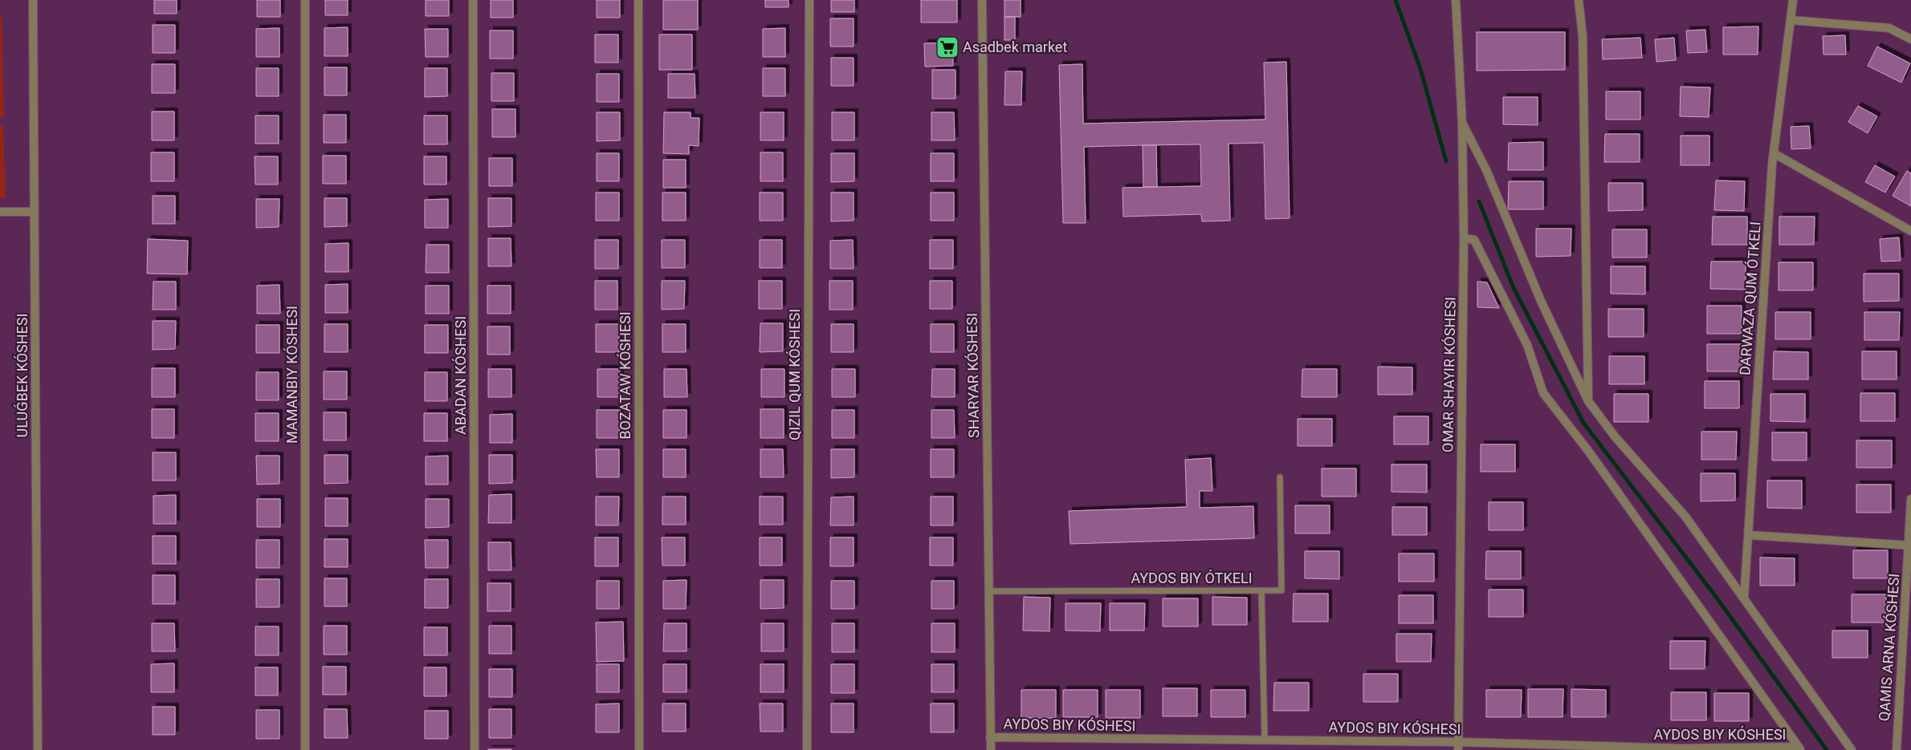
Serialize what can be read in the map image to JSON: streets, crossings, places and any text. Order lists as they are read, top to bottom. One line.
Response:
{"streets":{"street":["DARWAZA QUM ÓTKELI","MAMANBIY KÓSHESI","ULUǴBEK KÓSHESI","ABADAN KÓSHESI","BOZATAW KÓSHESI","SHARYAR KÓSHESI","AYDOS BIY KÓSHESI"],"lane":["AYDOS BIY ÓTKELI"]},"crossings":[["SHARYAR KÓSHESI","AYDOS BIY ÓTKELI"],["SHARYAR KÓSHESI","AYDOS BIY KÓSHESI"]],"places":{"supermarket":["Asadbek market"]}}
